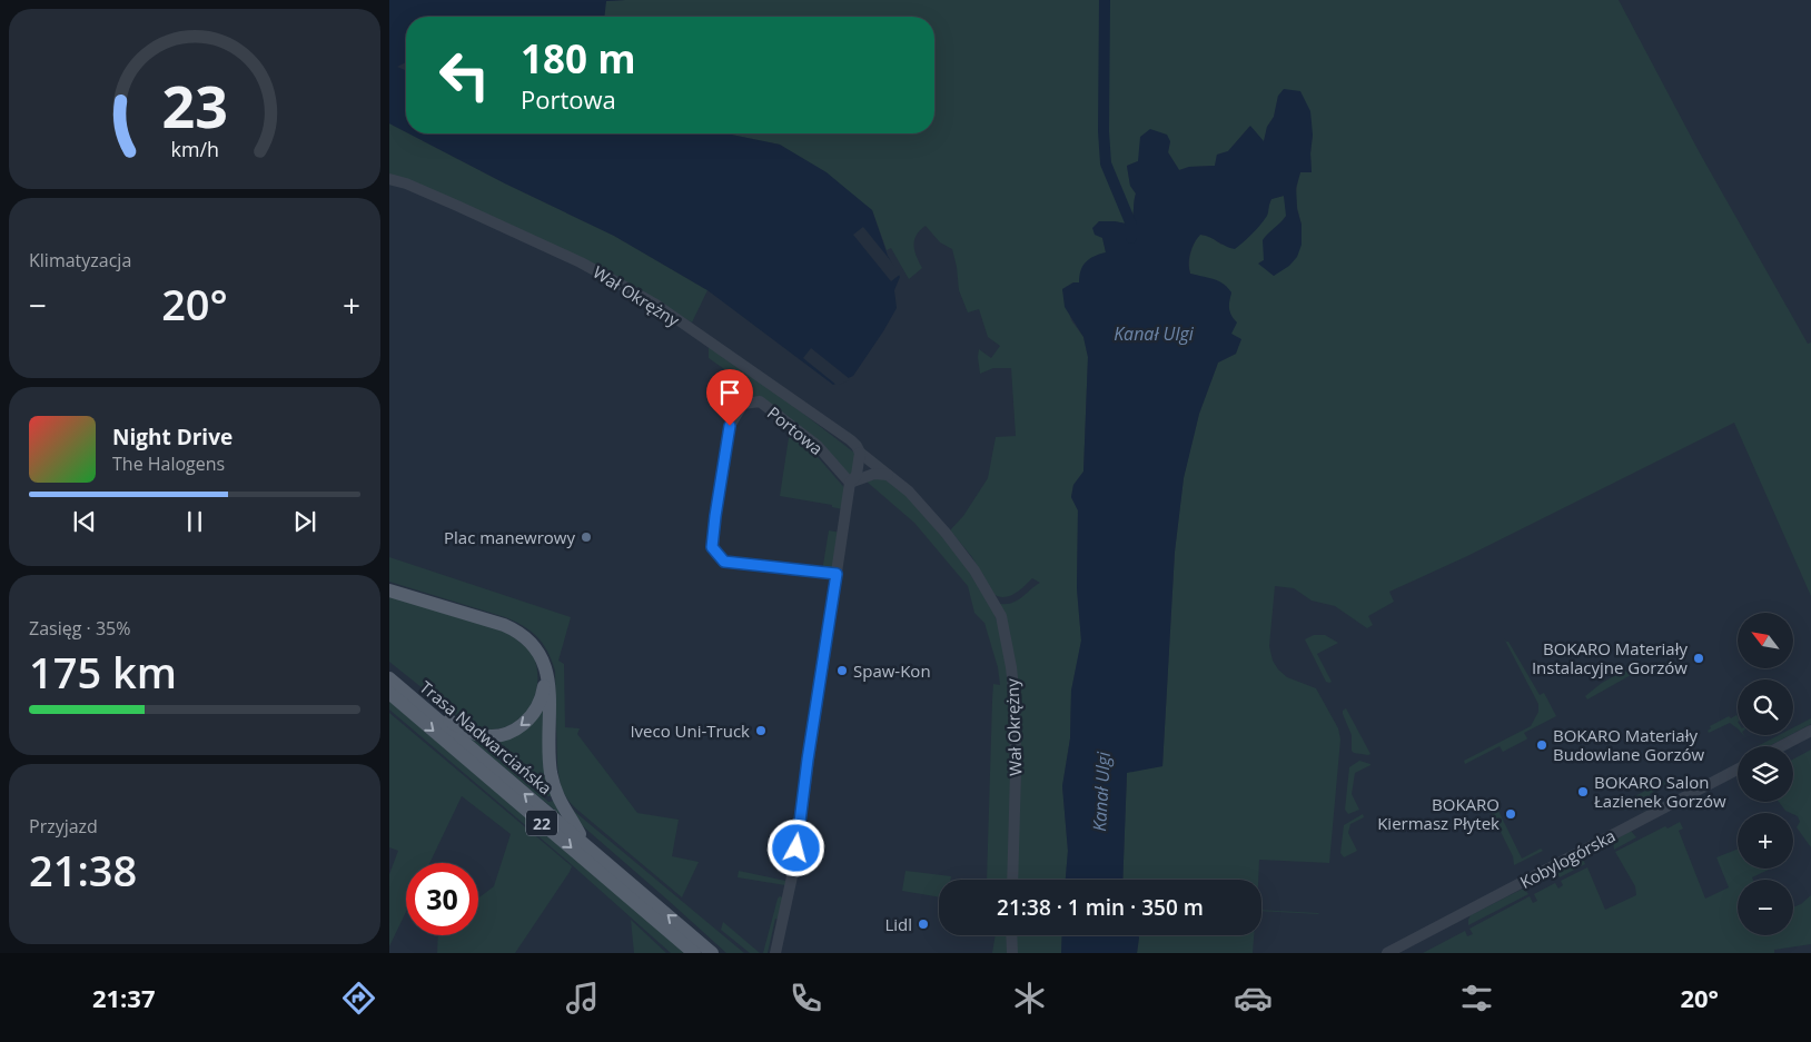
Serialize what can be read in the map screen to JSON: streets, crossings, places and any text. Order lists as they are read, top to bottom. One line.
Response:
{"streets":{"main road":["Trasa Nadwarciańska","22"],"street":["Wał Okrężny","Portowa","Kobylogórska"]},"water":["Kanał Ulgi"],"places":["Plac manewrowy","BOKARO Materiały Instalacyjne Gorzów","Spaw-Kon","Iveco Uni-Truck","BOKARO Materiały Budowlane Gorzów","BOKARO Salon Łazienek Gorzów","BOKARO Kiermasz Płytek","Lidl"],"north":"top left","page":{"turn":["180 m","Portowa"],"tile":["Klimatyzacja",["Zasięg · 35%","175 km"],["Przyjazd","21:38"]],"heat":["−","20°","+"],"song":["Night Drive","The Halogens"],"map_buttons":["+","−"],"limit":"30","trip":"21:38 · 1 min · 350 m","tabs":["21:37","20°"],"gauge":["23","km/h"]}}
